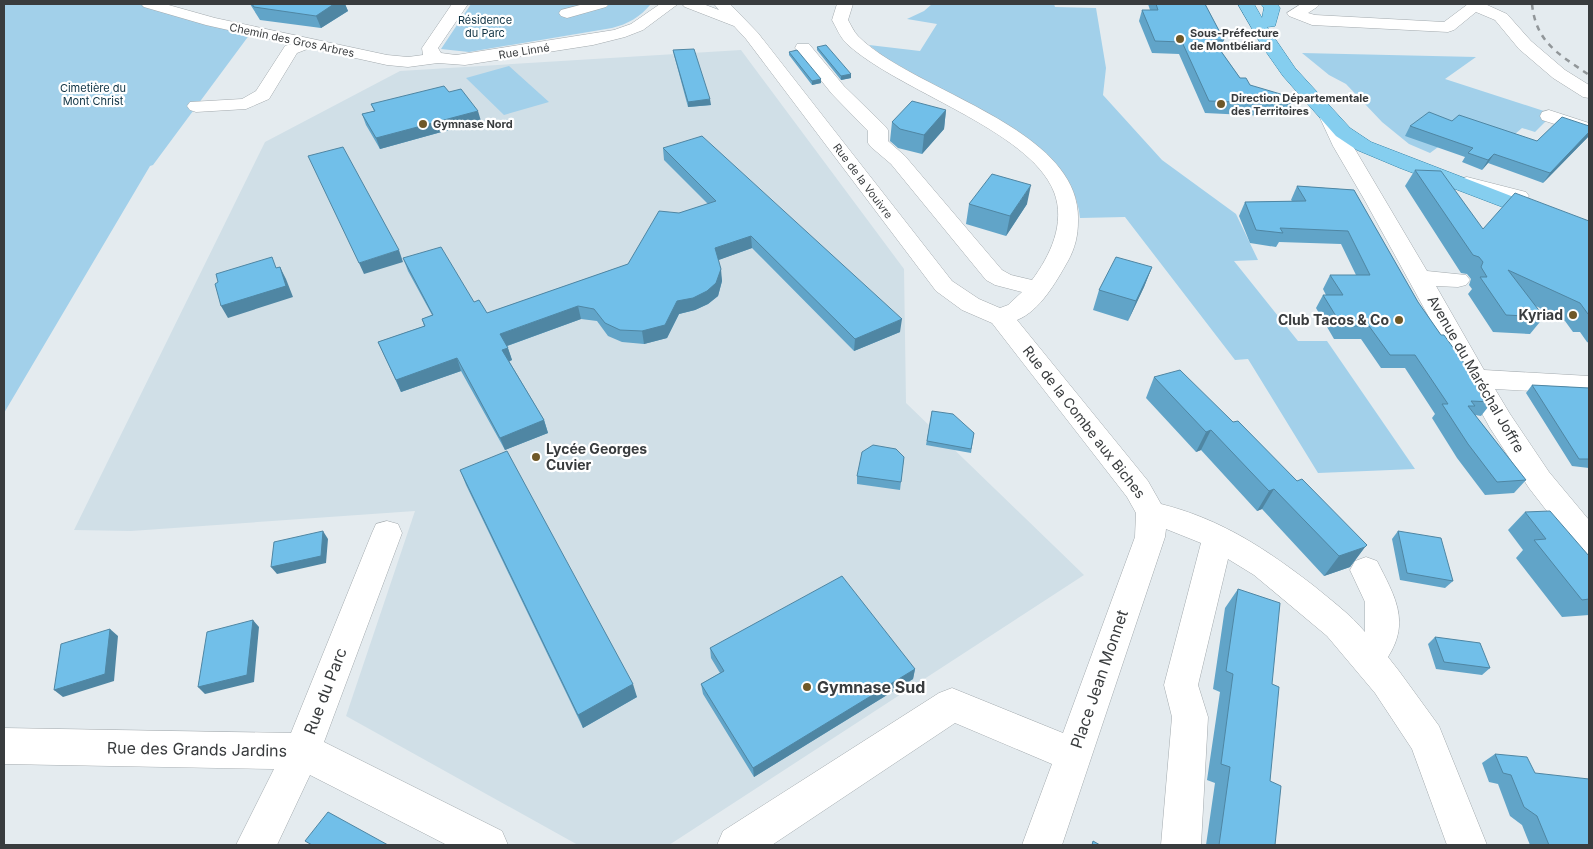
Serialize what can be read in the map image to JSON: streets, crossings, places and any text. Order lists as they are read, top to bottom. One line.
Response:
{"streets":{"main road":["Avenue du Maréchal Joffre"],"street":["Chemin des Gros Arbres","Rue Linné","Rue de la Vouivre","Rue de la Combe aux Biches","Place Jean Monnet","Rue du Parc","Rue des Grands Jardins"]},"crossings":[["Chemin des Gros Arbres","Rue Linné"],["Rue de la Vouivre","Rue de la Combe aux Biches"],["Rue de la Combe aux Biches","Place Jean Monnet"],["Rue du Parc","Rue des Grands Jardins"]],"parks":["Résidence du Parc","Cimetière du Mont Christ"],"places":["Sous-Préfecture de Montbéliard","Direction Départementale des Territoires","Gymnase Nord","Kyriad","Club Tacos & Co","Lycée Georges Cuvier","Gymnase Sud"]}
